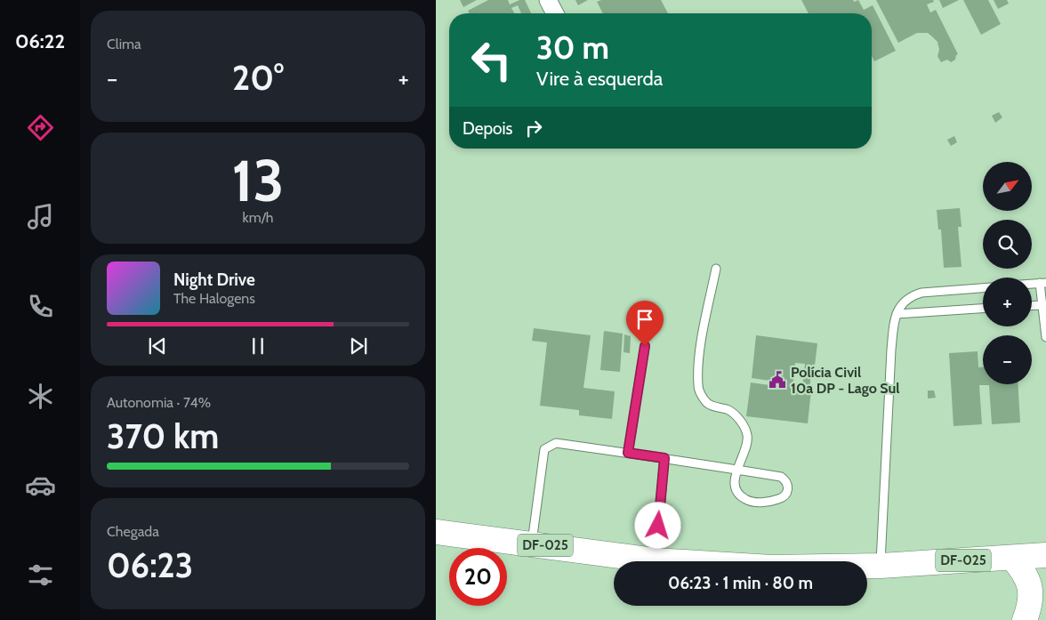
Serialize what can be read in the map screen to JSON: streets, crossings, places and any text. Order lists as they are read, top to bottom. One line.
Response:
{"streets":{"main road":["DF-025"]},"places":{"public building":["Polícia Civil 10a DP - Lago Sul"]},"north":"top right","page":{"tabs":"06:22","tile":["Clima",["13","km/h"],["Autonomia · 74%","370 km"],["Chegada","06:23"]],"turn":["30 m","Vire à esquerda"],"heat":["−","20°","+"],"then":"Depois","map_buttons":["+","−"],"song":["Night Drive","The Halogens"],"limit":"20","trip":"06:23 · 1 min · 80 m"}}
